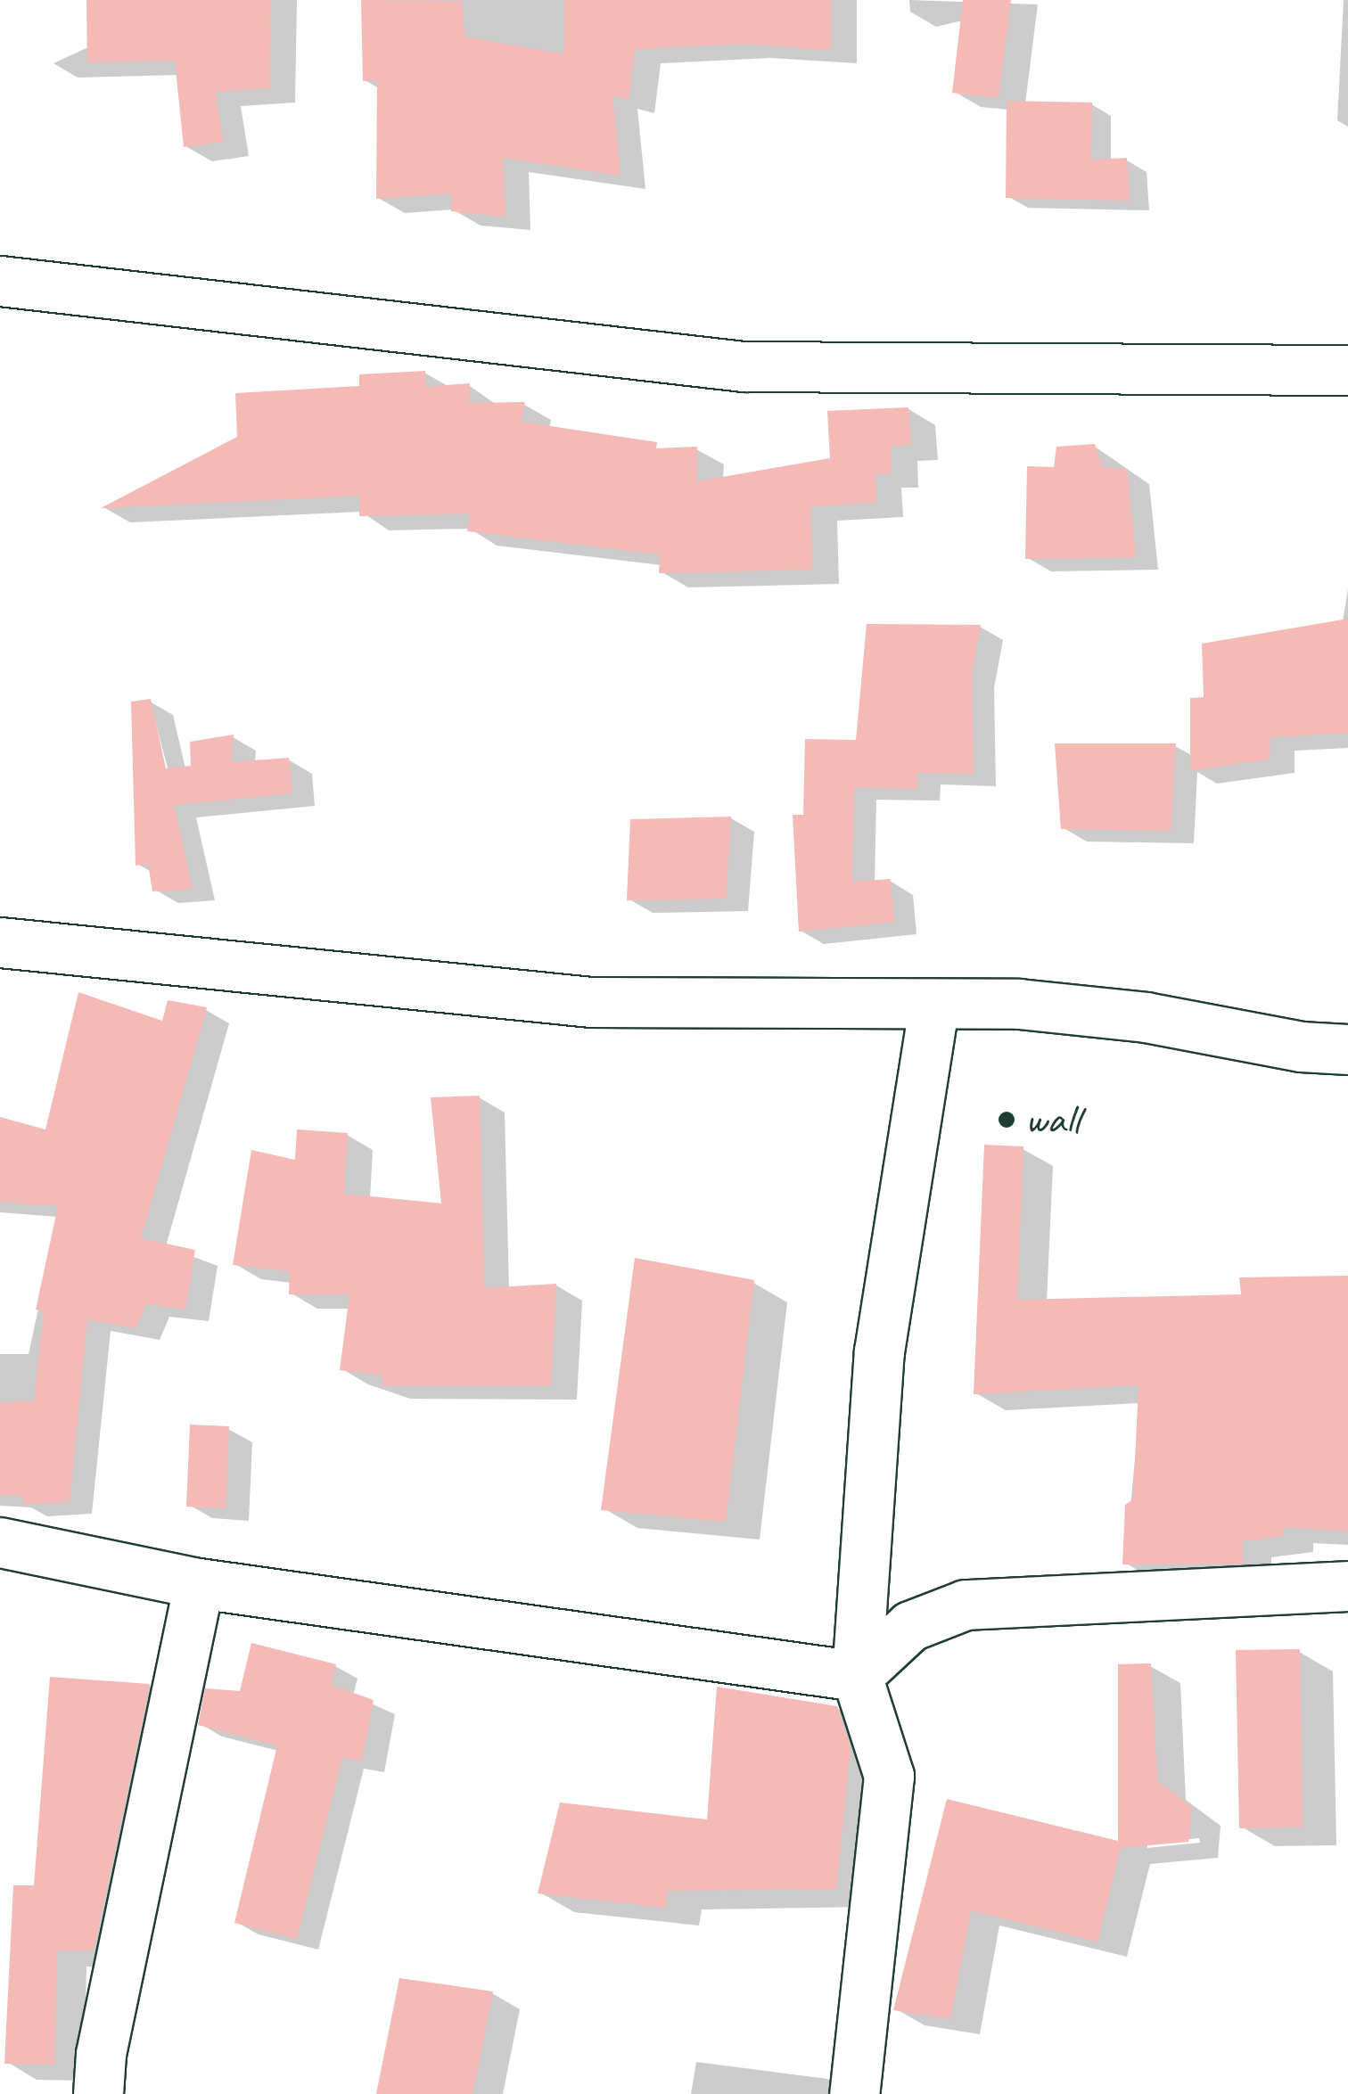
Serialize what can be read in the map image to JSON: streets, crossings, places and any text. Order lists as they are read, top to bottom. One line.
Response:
{"places":["wall"]}
